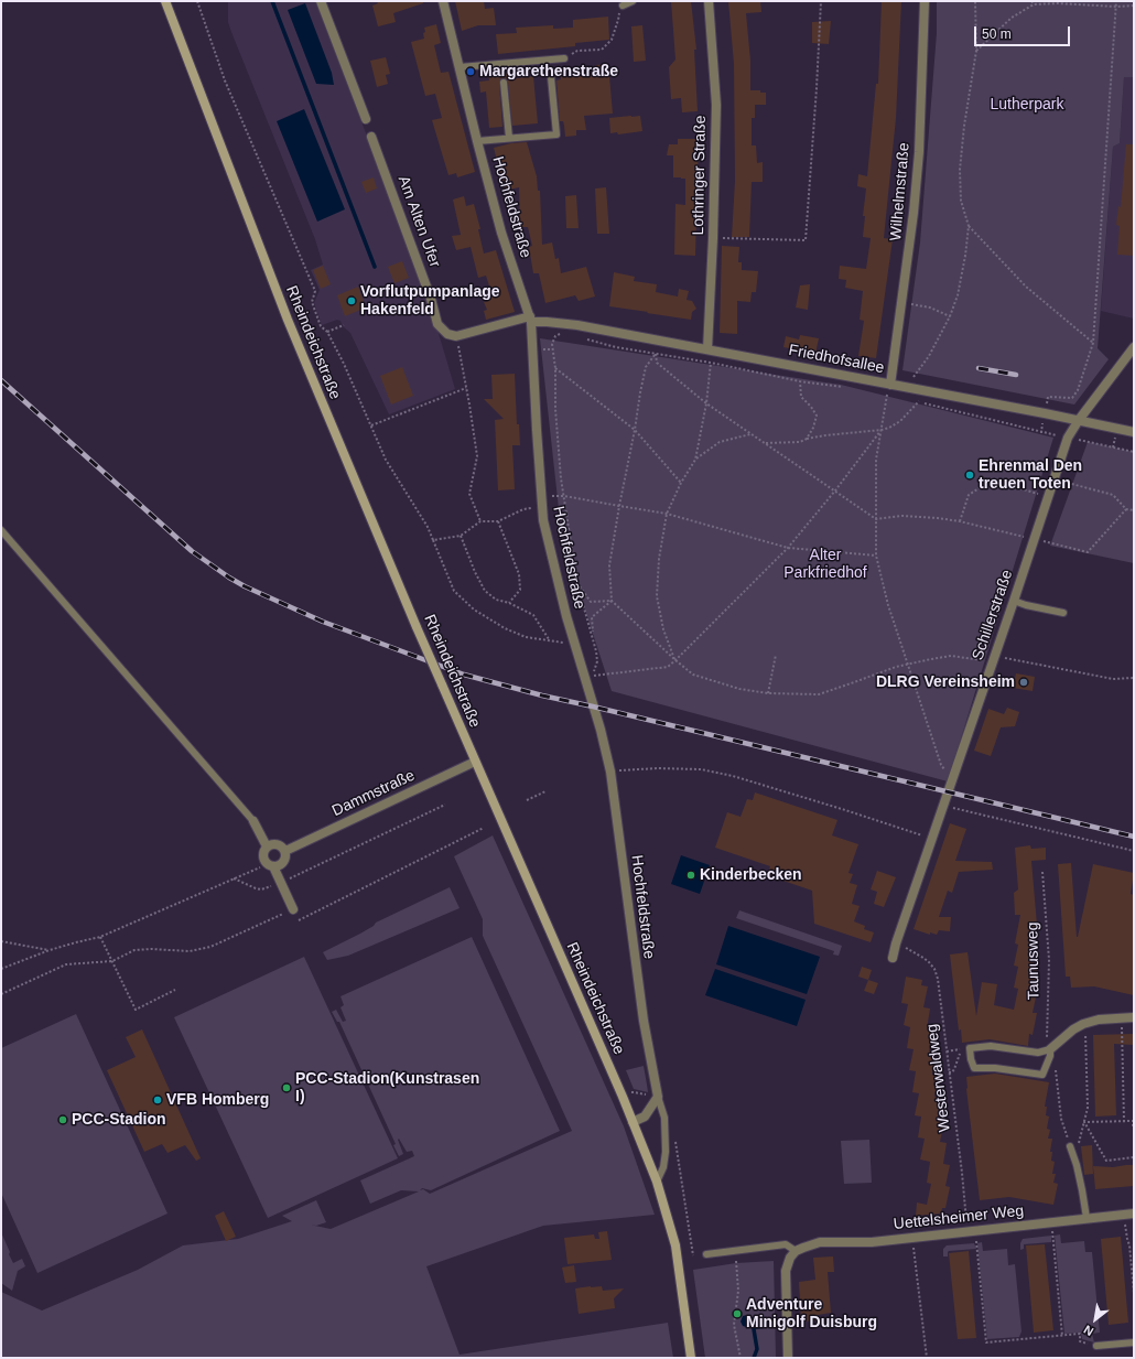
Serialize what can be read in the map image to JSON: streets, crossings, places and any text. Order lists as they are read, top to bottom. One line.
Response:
{"streets":{"main road":["Rheindeichstraße"],"street":["Lothringer Straße","Wilhelmstraße","Hochfeldstraße","Am Alten Ufer","Friedhofsallee","Schillerstraße","Dammstraße","Uettelsheimer Weg"],"path":["Taunusweg","Westerwaldweg"]},"crossings":[["Lothringer Straße","Friedhofsallee"],["Wilhelmstraße","Friedhofsallee"],["Hochfeldstraße","Rheindeichstraße"],["Hochfeldstraße","Friedhofsallee"],["Rheindeichstraße","Dammstraße"],["Friedhofsallee","Schillerstraße"],["Schillerstraße","Westerwaldweg"],["Westerwaldweg","Uettelsheimer Weg"]],"parks":["Lutherpark","Alter Parkfriedhof"],"places":["Margarethenstraße","Vorflutpumpanlage Hakenfeld","Ehrenmal Den treuen Toten","DLRG Vereinsheim","Kinderbecken","PCC-Stadion(Kunstrasen I)","VFB Homberg","PCC-Stadion","Adventure Minigolf Duisburg"],"scale_bar":"50 m","north":"bottom left"}
